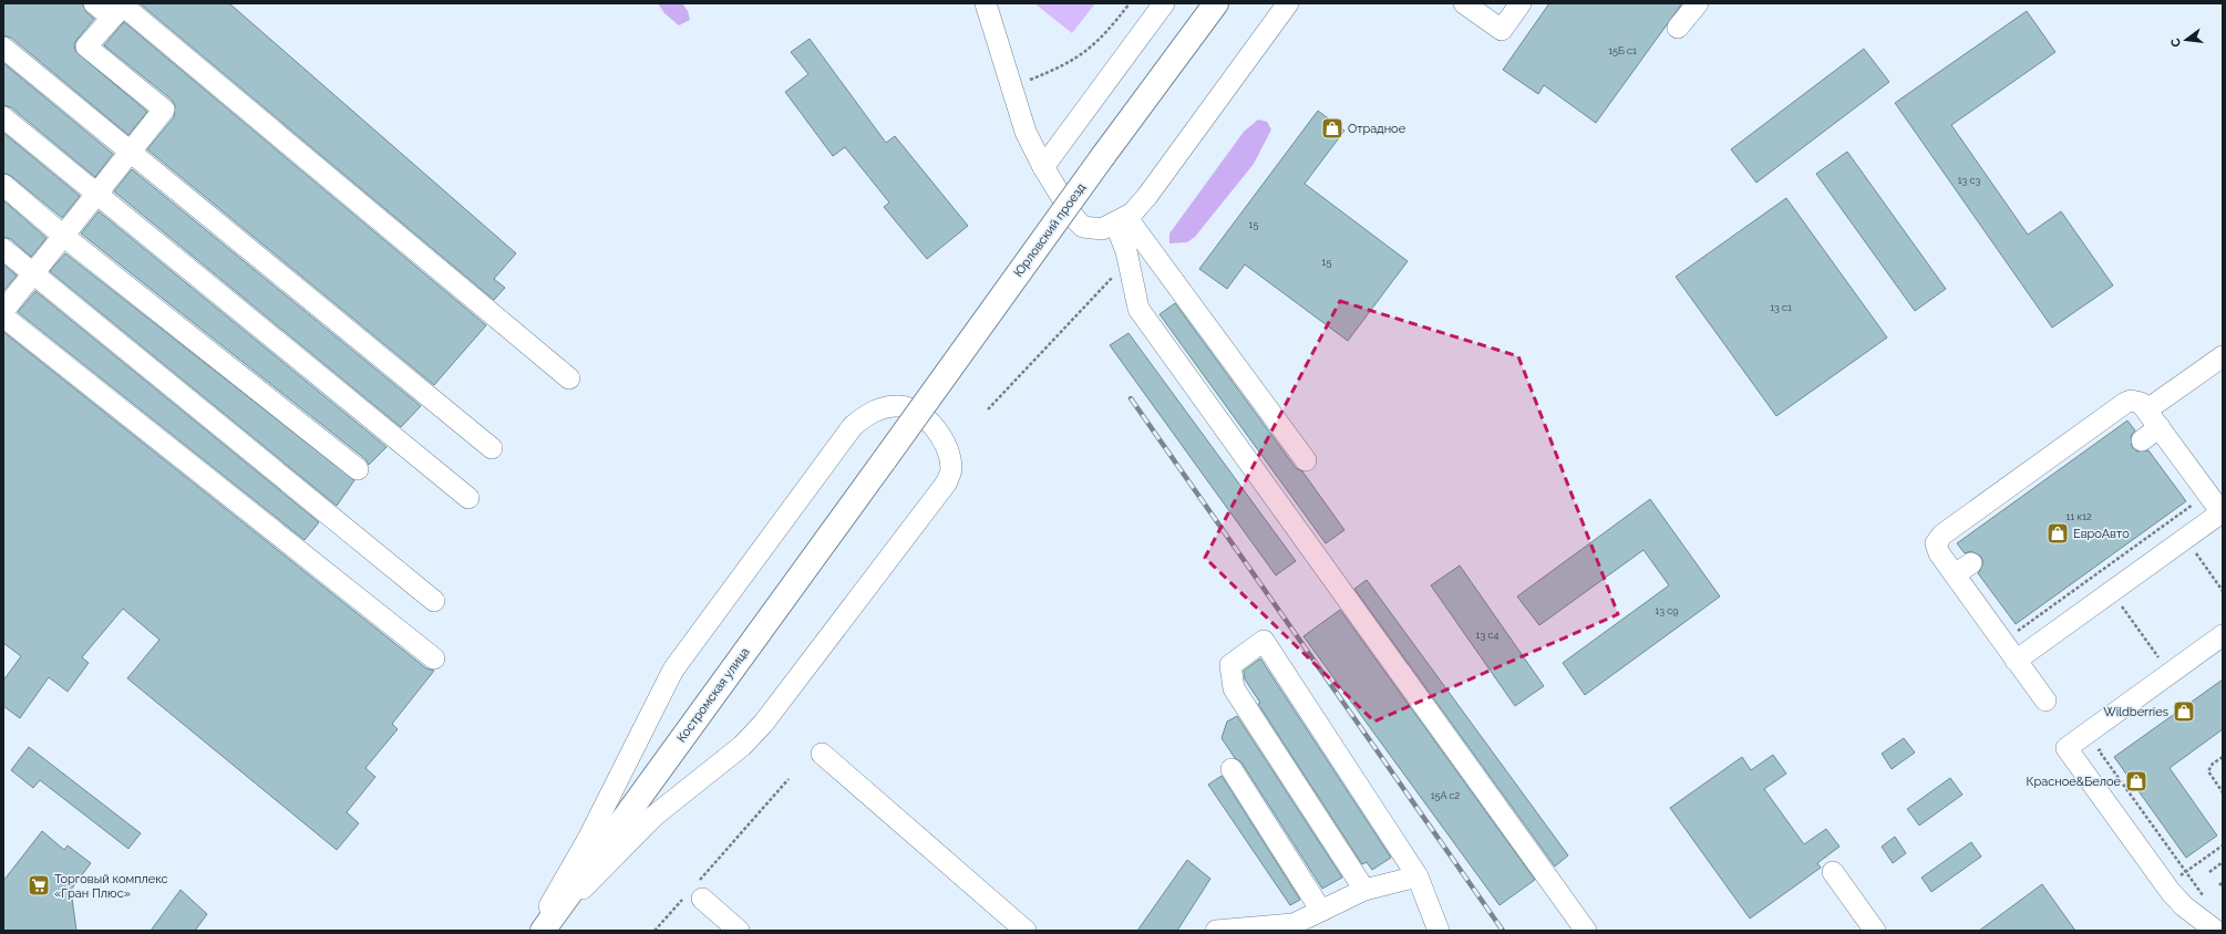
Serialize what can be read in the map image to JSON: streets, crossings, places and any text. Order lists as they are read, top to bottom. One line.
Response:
{"streets":{"main road":["Юрловский проезд","Костромская улица"]},"crossings":[["Юрловский проезд","Костромская улица"]],"places":{"shop":["Отрадное","ЕвроАвто","Wildberries","Красное&Белое"],"supermarket":["Торговый комплекс «Гран Плюс»"]},"house_numbers":["15Б с1","13 с3","15","15","13 с1","11 к12","13 с9","13 с4","15А с2"],"north":"left"}
